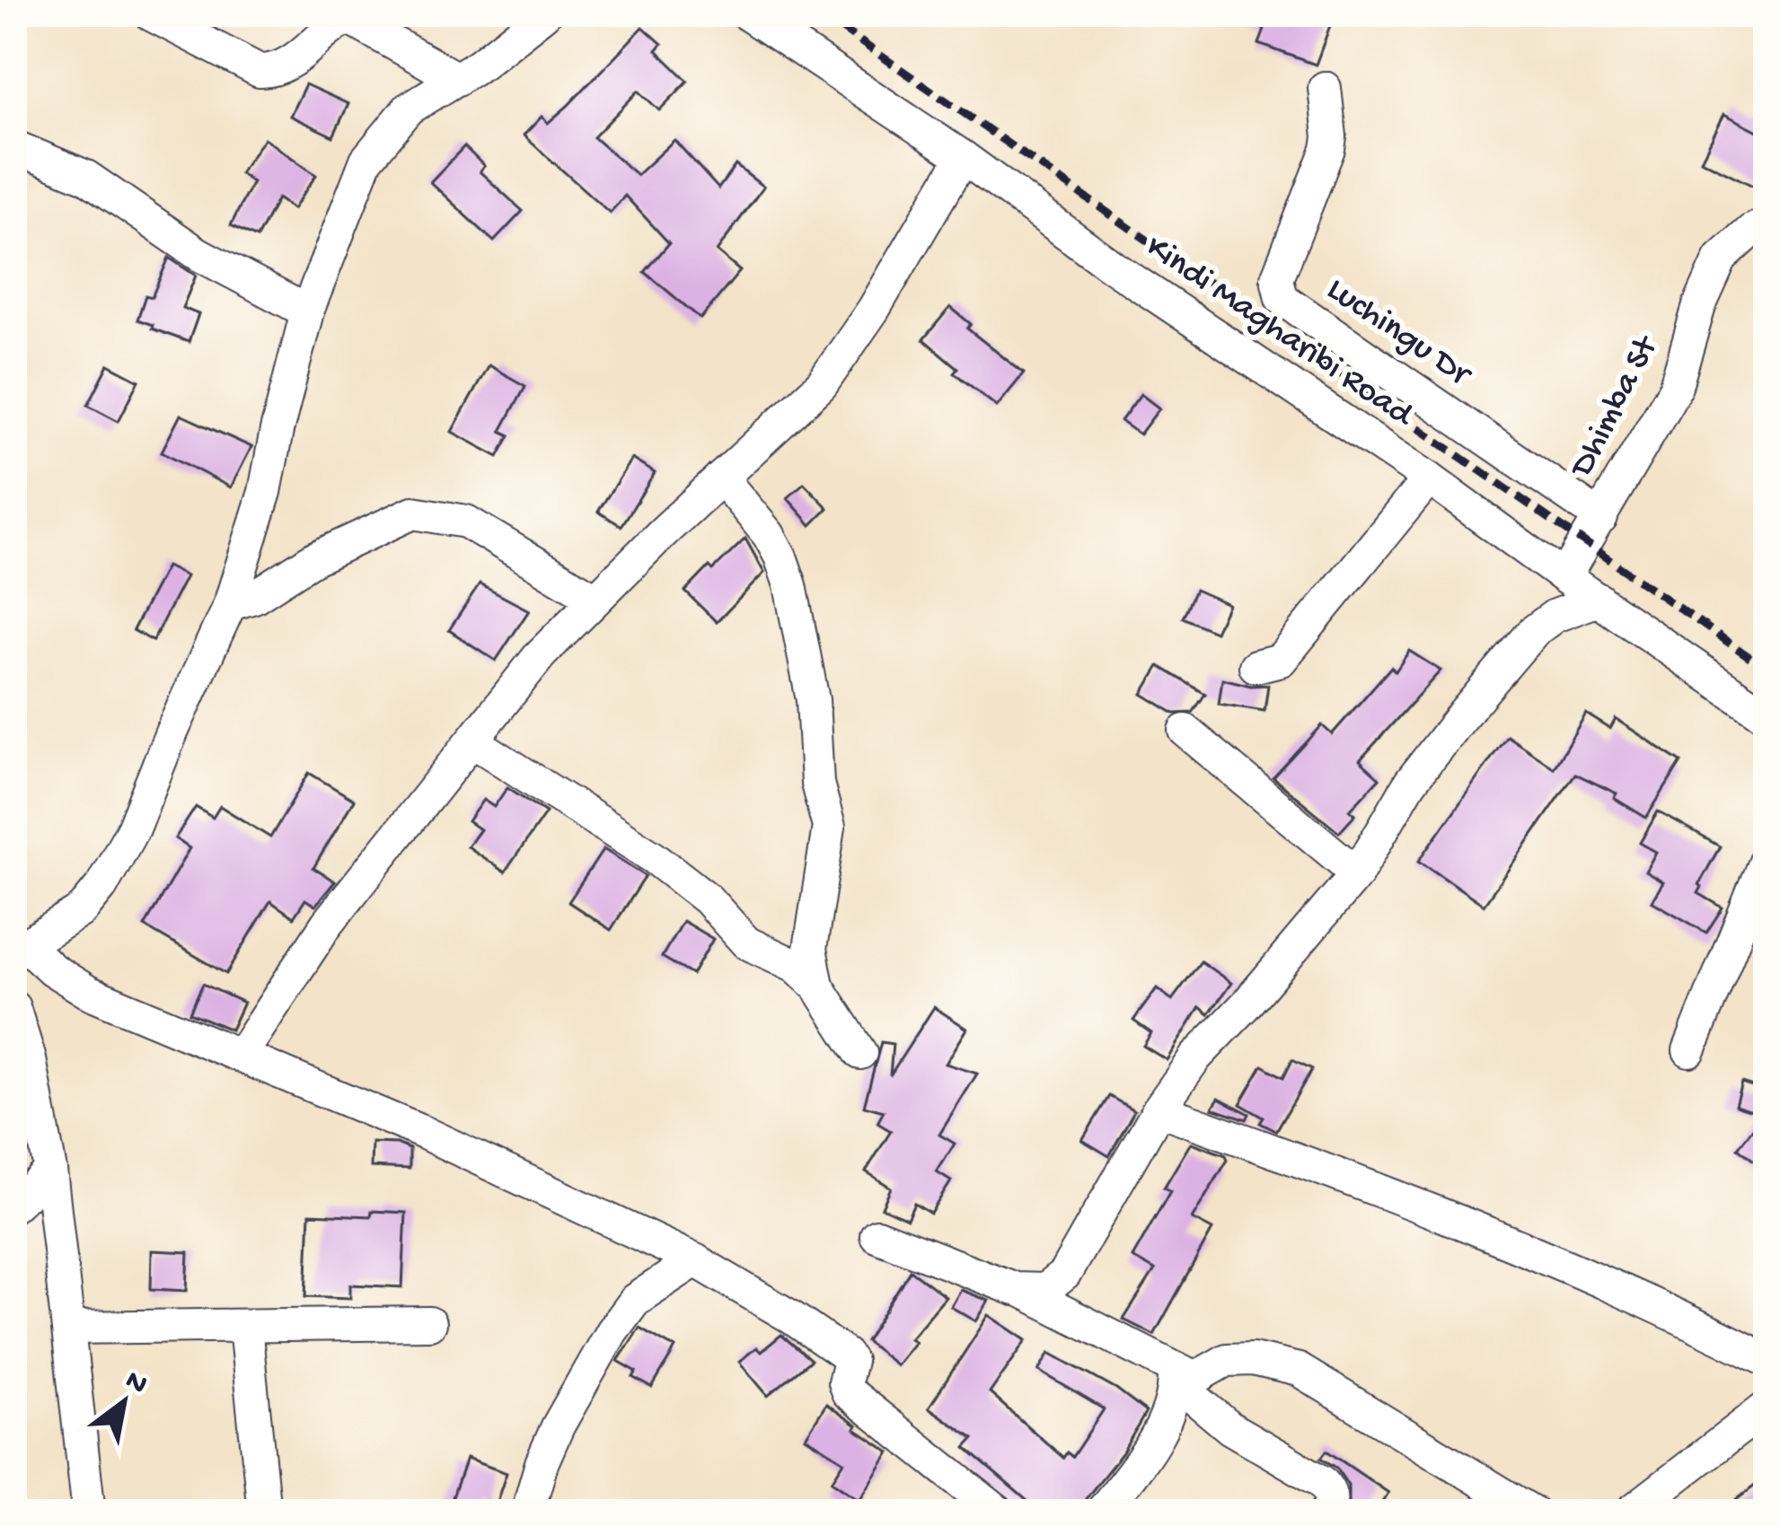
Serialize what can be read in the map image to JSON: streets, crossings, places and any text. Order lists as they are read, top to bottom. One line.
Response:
{"streets":{"street":["Kindi Magharibi Road","Luchingu Dr","Dhimba St"]},"crossings":[["Kindi Magharibi Road","Dhimba St"],["Luchingu Dr","Dhimba St"]],"north":"top right"}
